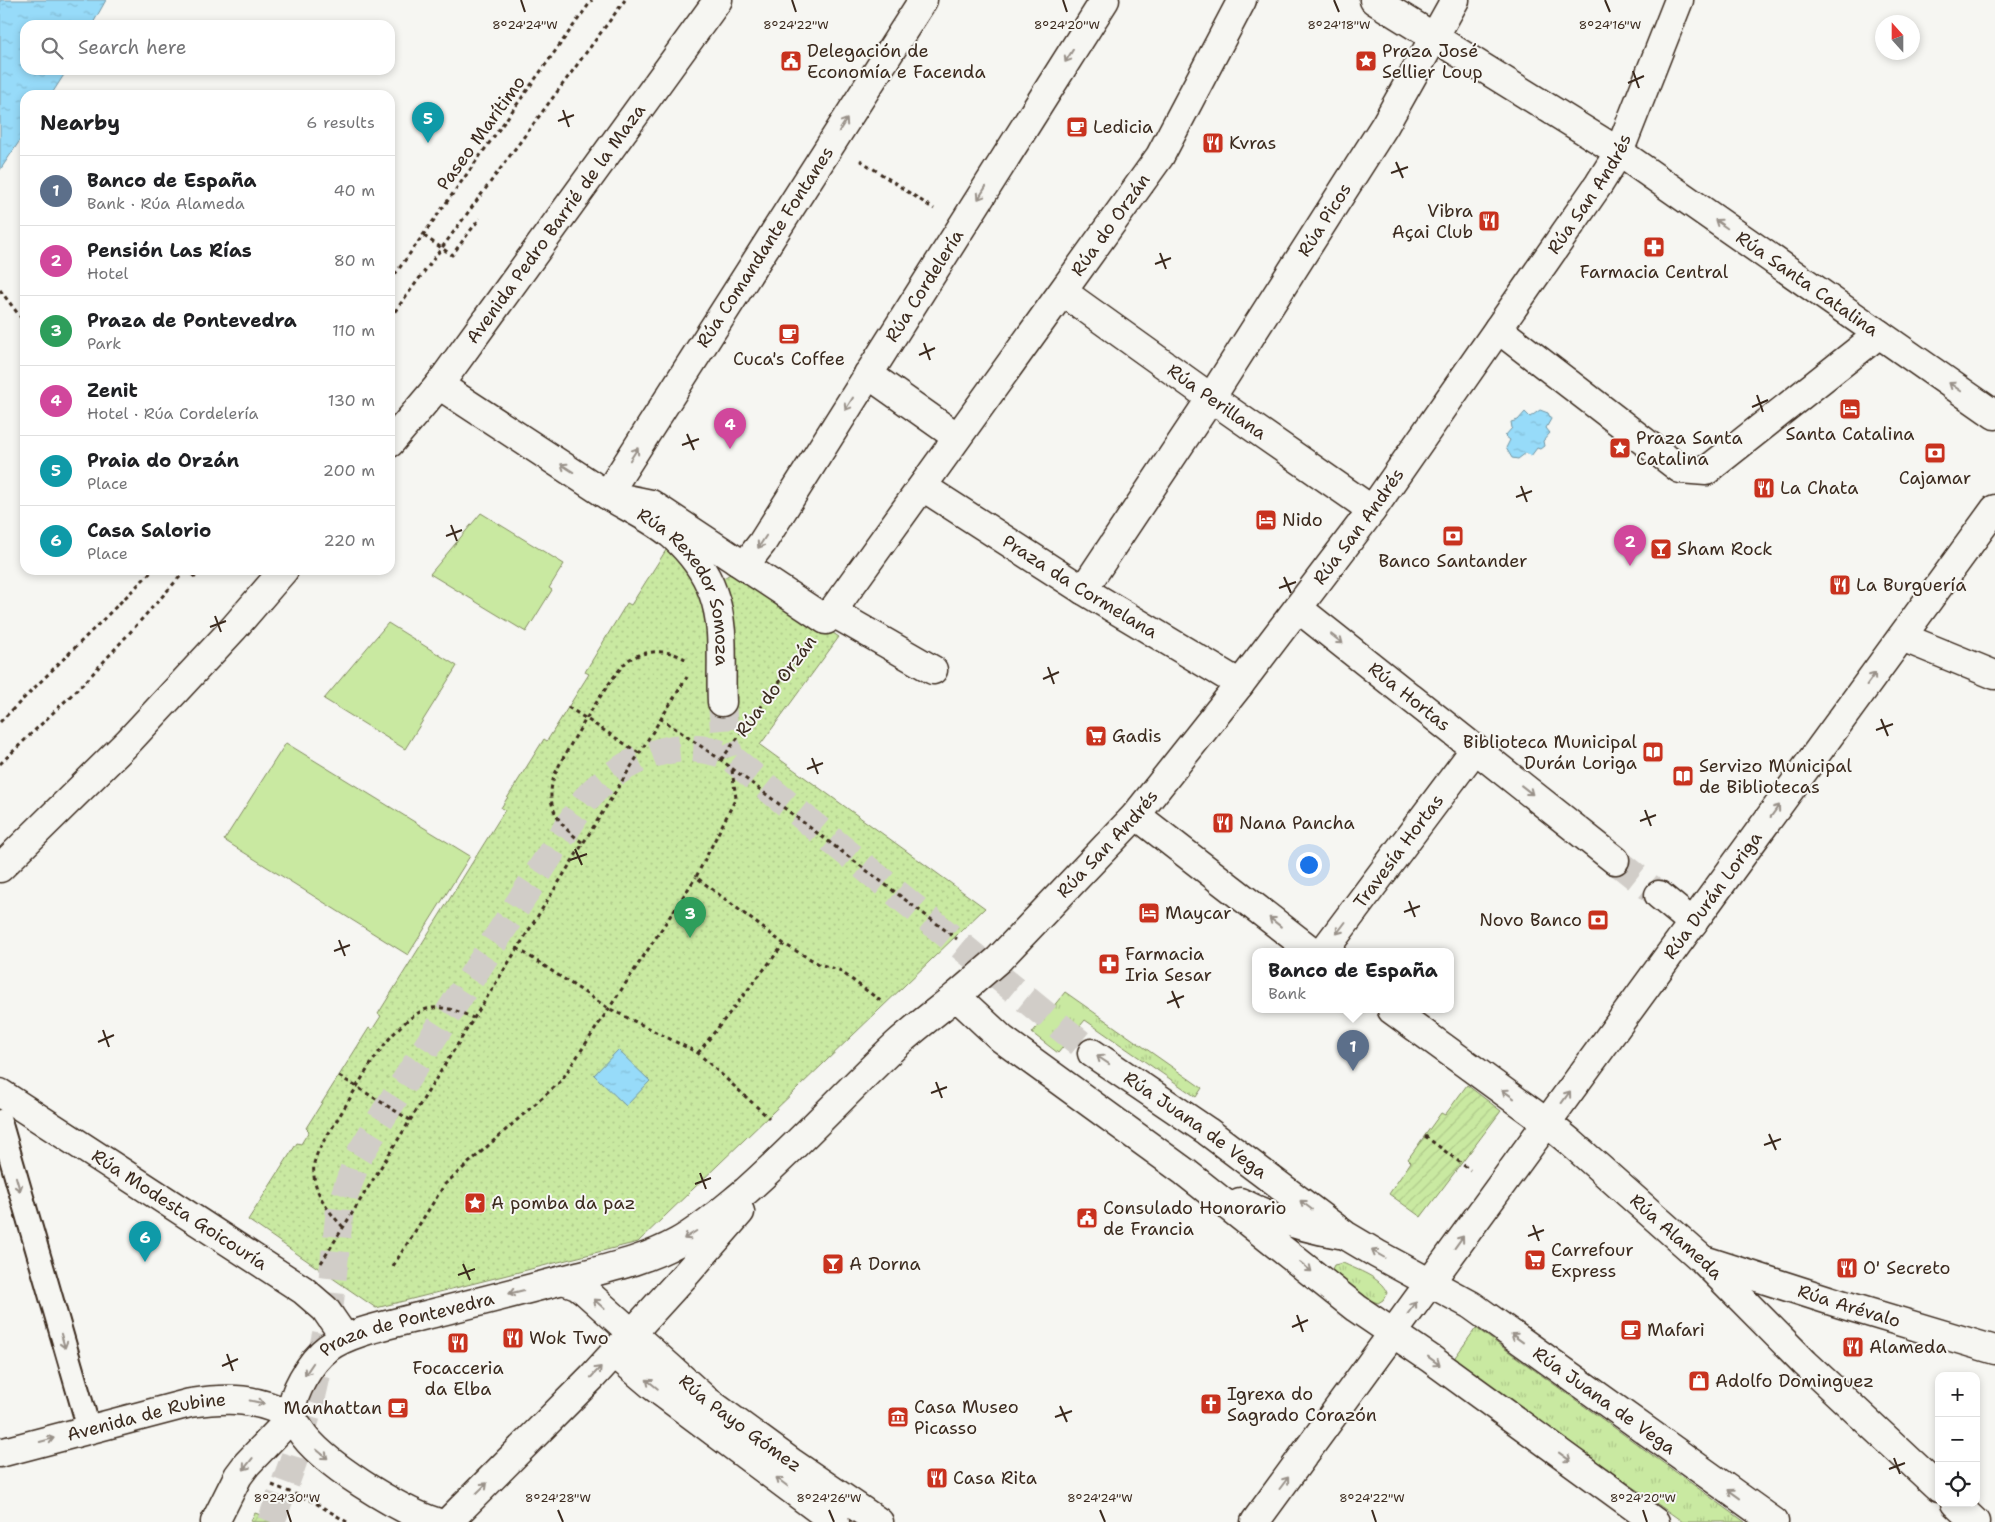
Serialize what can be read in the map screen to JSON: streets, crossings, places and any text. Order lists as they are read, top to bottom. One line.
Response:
{"streets":{"street":["Rúa San Andrés","Rúa Picos","Avenida Pedro Barrié de la Maza","Rúa do Orzán","Rúa Comandante Fontanes","Rúa Santa Catalina","Rúa Cordelería","Rúa Perillana","Praza da Cormelana","Rúa Rexedor Somoza","Rúa Hortas","Travesía Hortas","Rúa Durán Loriga","Rúa Juana de Vega","Rúa Modesta Goicouría","Rúa Alameda","Rúa Arévalo","Praza de Pontevedra","Avenida de Rubine","Rúa Payo Gómez"],"path":["Paseo Marítimo"]},"crossings":[["Rúa San Andrés","Rúa Santa Catalina"],["Rúa San Andrés","Rúa Perillana"],["Rúa San Andrés","Praza da Cormelana"],["Rúa San Andrés","Rúa Hortas"],["Rúa San Andrés","Rúa Juana de Vega"],["Rúa San Andrés","Praza de Pontevedra"],["Rúa Picos","Rúa Santa Catalina"],["Rúa Picos","Rúa Perillana"],["Rúa Picos","Praza da Cormelana"],["Avenida Pedro Barrié de la Maza","Rúa Rexedor Somoza"],["Rúa do Orzán","Rúa Perillana"],["Rúa do Orzán","Praza da Cormelana"],["Rúa do Orzán","Rúa Rexedor Somoza"],["Rúa Comandante Fontanes","Rúa Rexedor Somoza"],["Rúa Cordelería","Rúa Rexedor Somoza"],["Rúa Hortas","Travesía Hortas"],["Rúa Durán Loriga","Rúa Juana de Vega"],["Rúa Durán Loriga","Rúa Alameda"],["Rúa Juana de Vega","Praza de Pontevedra"],["Rúa Modesta Goicouría","Praza de Pontevedra"],["Rúa Alameda","Rúa Arévalo"],["Praza de Pontevedra","Avenida de Rubine"],["Praza de Pontevedra","Rúa Payo Gómez"]],"one_way":["Rúa Comandante Fontanes","Rúa Santa Catalina","Rúa Cordelería","Rúa Hortas","Travesía Hortas","Rúa Durán Loriga","Avenida de Rubine"],"places":{"public building":["Delegación de Economía e Facenda","Consulado Honorario de Francia"],"place":["Praza José Sellier Loup","Praza Santa Catalina","A pomba da paz"],"cafe":["Ledicia","Cuca's Coffee","Mafari","Manhattan"],"restaurant":["Kvras","Vibra Açai Club","La Chata","La Burguería","Nana Pancha","O' Secreto","Wok Two","Focacceria da Elba","Alameda","Casa Rita"],"pharmacy":["Farmacia Central","Farmacia Iria Sesar"],"hotel":["Santa Catalina","Nido","Maycar"],"bank":["Cajamar","Banco Santander","Novo Banco"],"bar":["Sham Rock","A Dorna"],"supermarket":["Gadis","Carrefour Express"],"library":["Biblioteca Municipal Durán Loriga","Servizo Municipal de Bibliotecas"],"shop":["Adolfo Dominguez"],"church":["Igrexa do Sagrado Corazón"],"museum":["Casa Museo Picasso"]},"north":"top","page":{"search":"Search here","heading":["Nearby","6 results"],"pins":["5","4","2","3","1","6"],"list":[{"mark":"1","name":"Banco de España","note":"Bank · Rúa Alameda","value":"40 m"},{"mark":"2","name":"Pensión Las Rías","note":"Hotel","value":"80 m"},{"mark":"3","name":"Praza de Pontevedra","note":"Park","value":"110 m"},{"mark":"4","name":"Zenit","note":"Hotel · Rúa Cordelería","value":"130 m"},{"mark":"5","name":"Praia do Orzán","note":"Place","value":"200 m"},{"mark":"6","name":"Casa Salorio","note":"Place","value":"220 m"}],"popup":["Banco de España","Bank"],"map_buttons":["+","−"]},"coordinates":["8°24'22\"W","8°24'20\"W","8°24'24\"W","8°24'18\"W","8°24'16\"W","8°24'30\"W","8°24'28\"W","8°24'26\"W"]}
